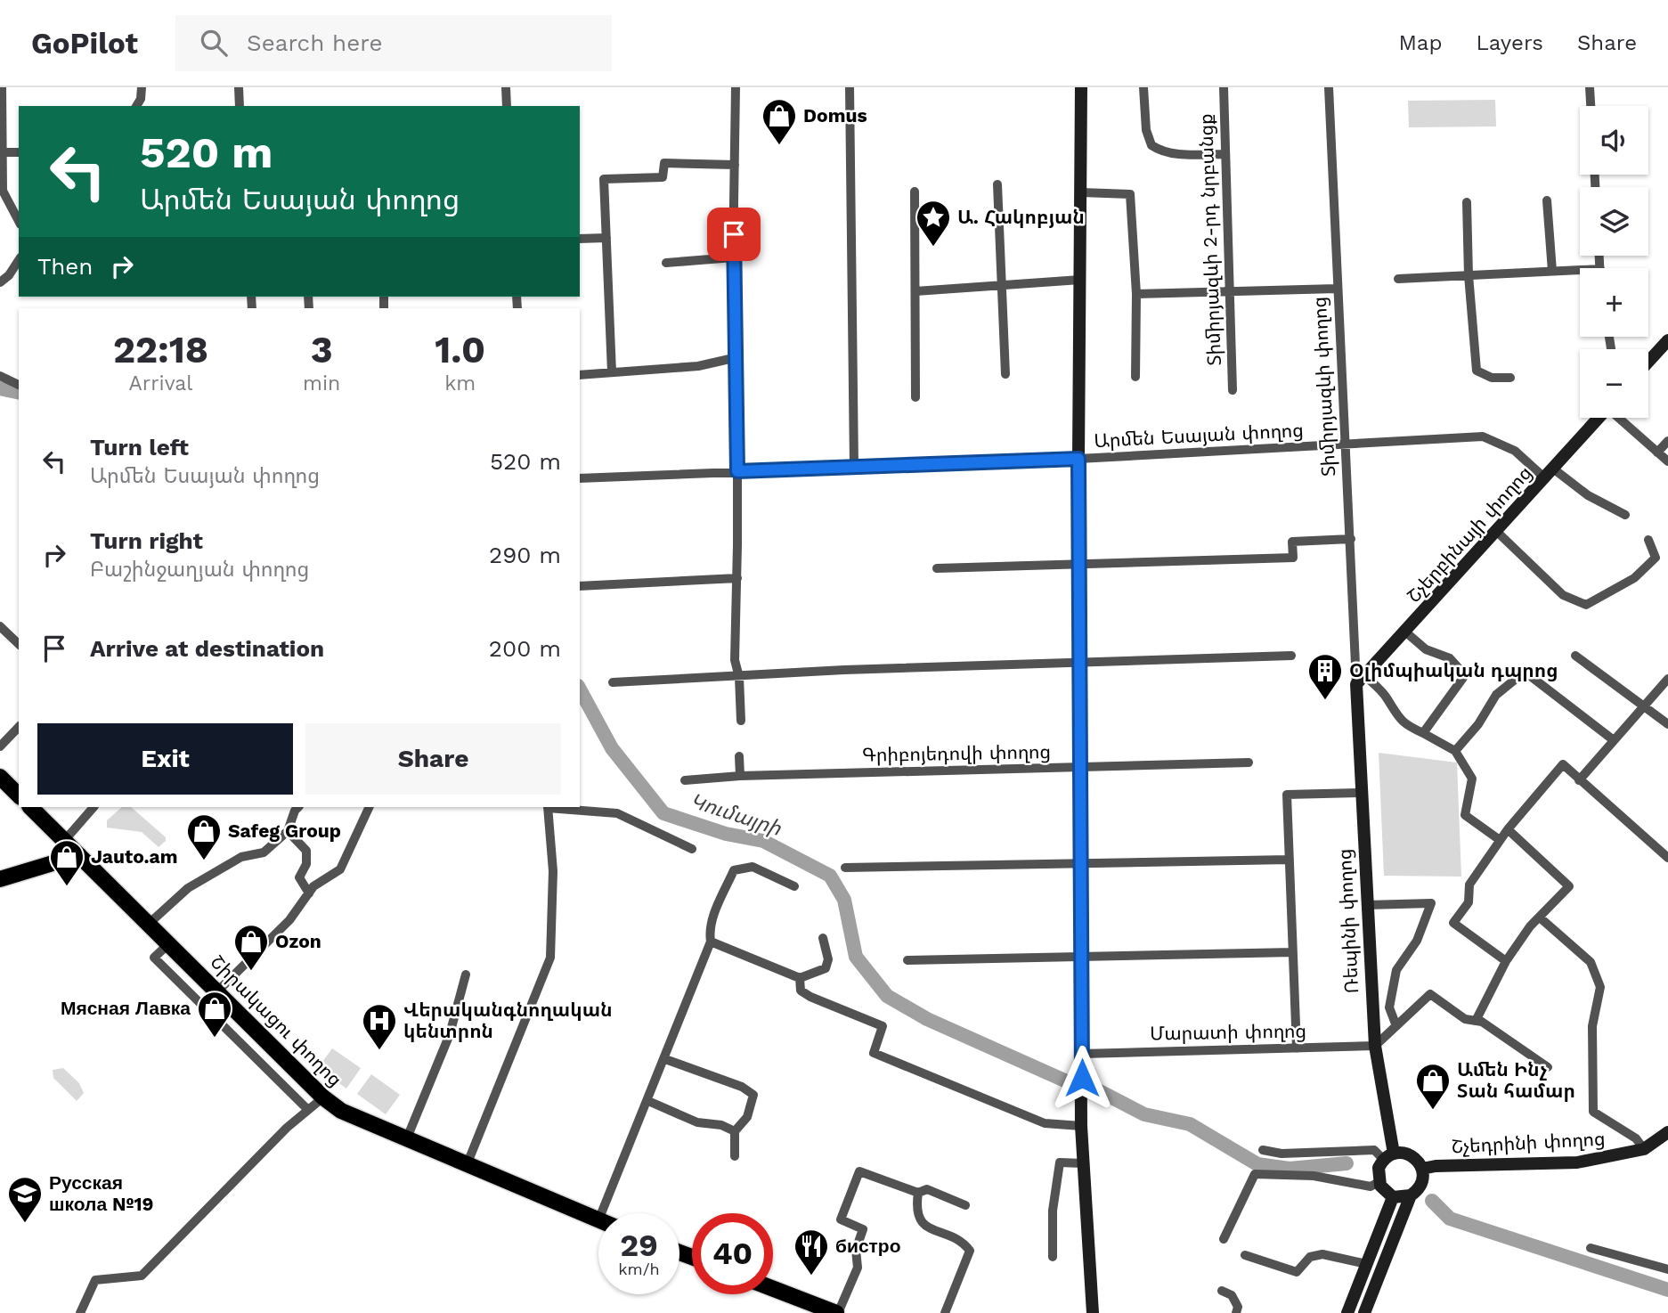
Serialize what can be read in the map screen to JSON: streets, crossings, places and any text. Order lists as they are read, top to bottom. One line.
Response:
{"streets":{"main road":["Շիրակացու փողոց"],"street":["Տիմիրյազևի 2-րդ նրբանցք","Տիմիրյազևի փողոց","Արմեն Եսայան փողոց","Շչերբինայի փողոց","Գրիբոյեդովի փողոց","Ռեպինի փողոց","Մարատի փողոց","Շչեդրինի փողոց"]},"crossings":[["Տիմիրյազևի փողոց","Արմեն Եսայան փողոց"],["Տիմիրյազևի փողոց","Շչերբինայի փողոց"],["Տիմիրյազևի փողոց","Ռեպինի փողոց"],["Արմեն Եսայան փողոց","Շչերբինայի փողոց"],["Շչերբինայի փողոց","Ռեպինի փողոց"],["Ռեպինի փողոց","Մարատի փողոց"],["Ռեպինի փողոց","Շչեդրինի փողոց"]],"water":["Կումայրի"],"places":{"shop":["Domus","Safeg Group","Jauto.am","Ozon","Мясная Лавка","Ամեն Ինչ Տան համար"],"place":["Ա. Հակոբյան"],"building":["Օլիմպիական դպրոց"],"hospital":["Վերականգնողական կենտրոն"],"school or university":["Русская школа №19"],"restaurant":["бистро"]},"page":{"header":"GoPilot","search":"Search here","nav":["Map","Layers","Share"],"map_buttons":["+","−"],"turn":["520 m","Արմեն Եսայան փողոց"],"then":"Then","eta":["22:18","Arrival","3","min","1.0","km"],"list":[{"name":"Turn left","note":"Արմեն Եսայան փողոց","value":"520 m"},{"name":"Turn right","note":"Բաշինջաղյան փողոց","value":"290 m"},{"name":"Arrive at destination","value":"200 m"}],"buttons":["Exit","Share"],"speed":"29 km/h","limit":"40"}}
